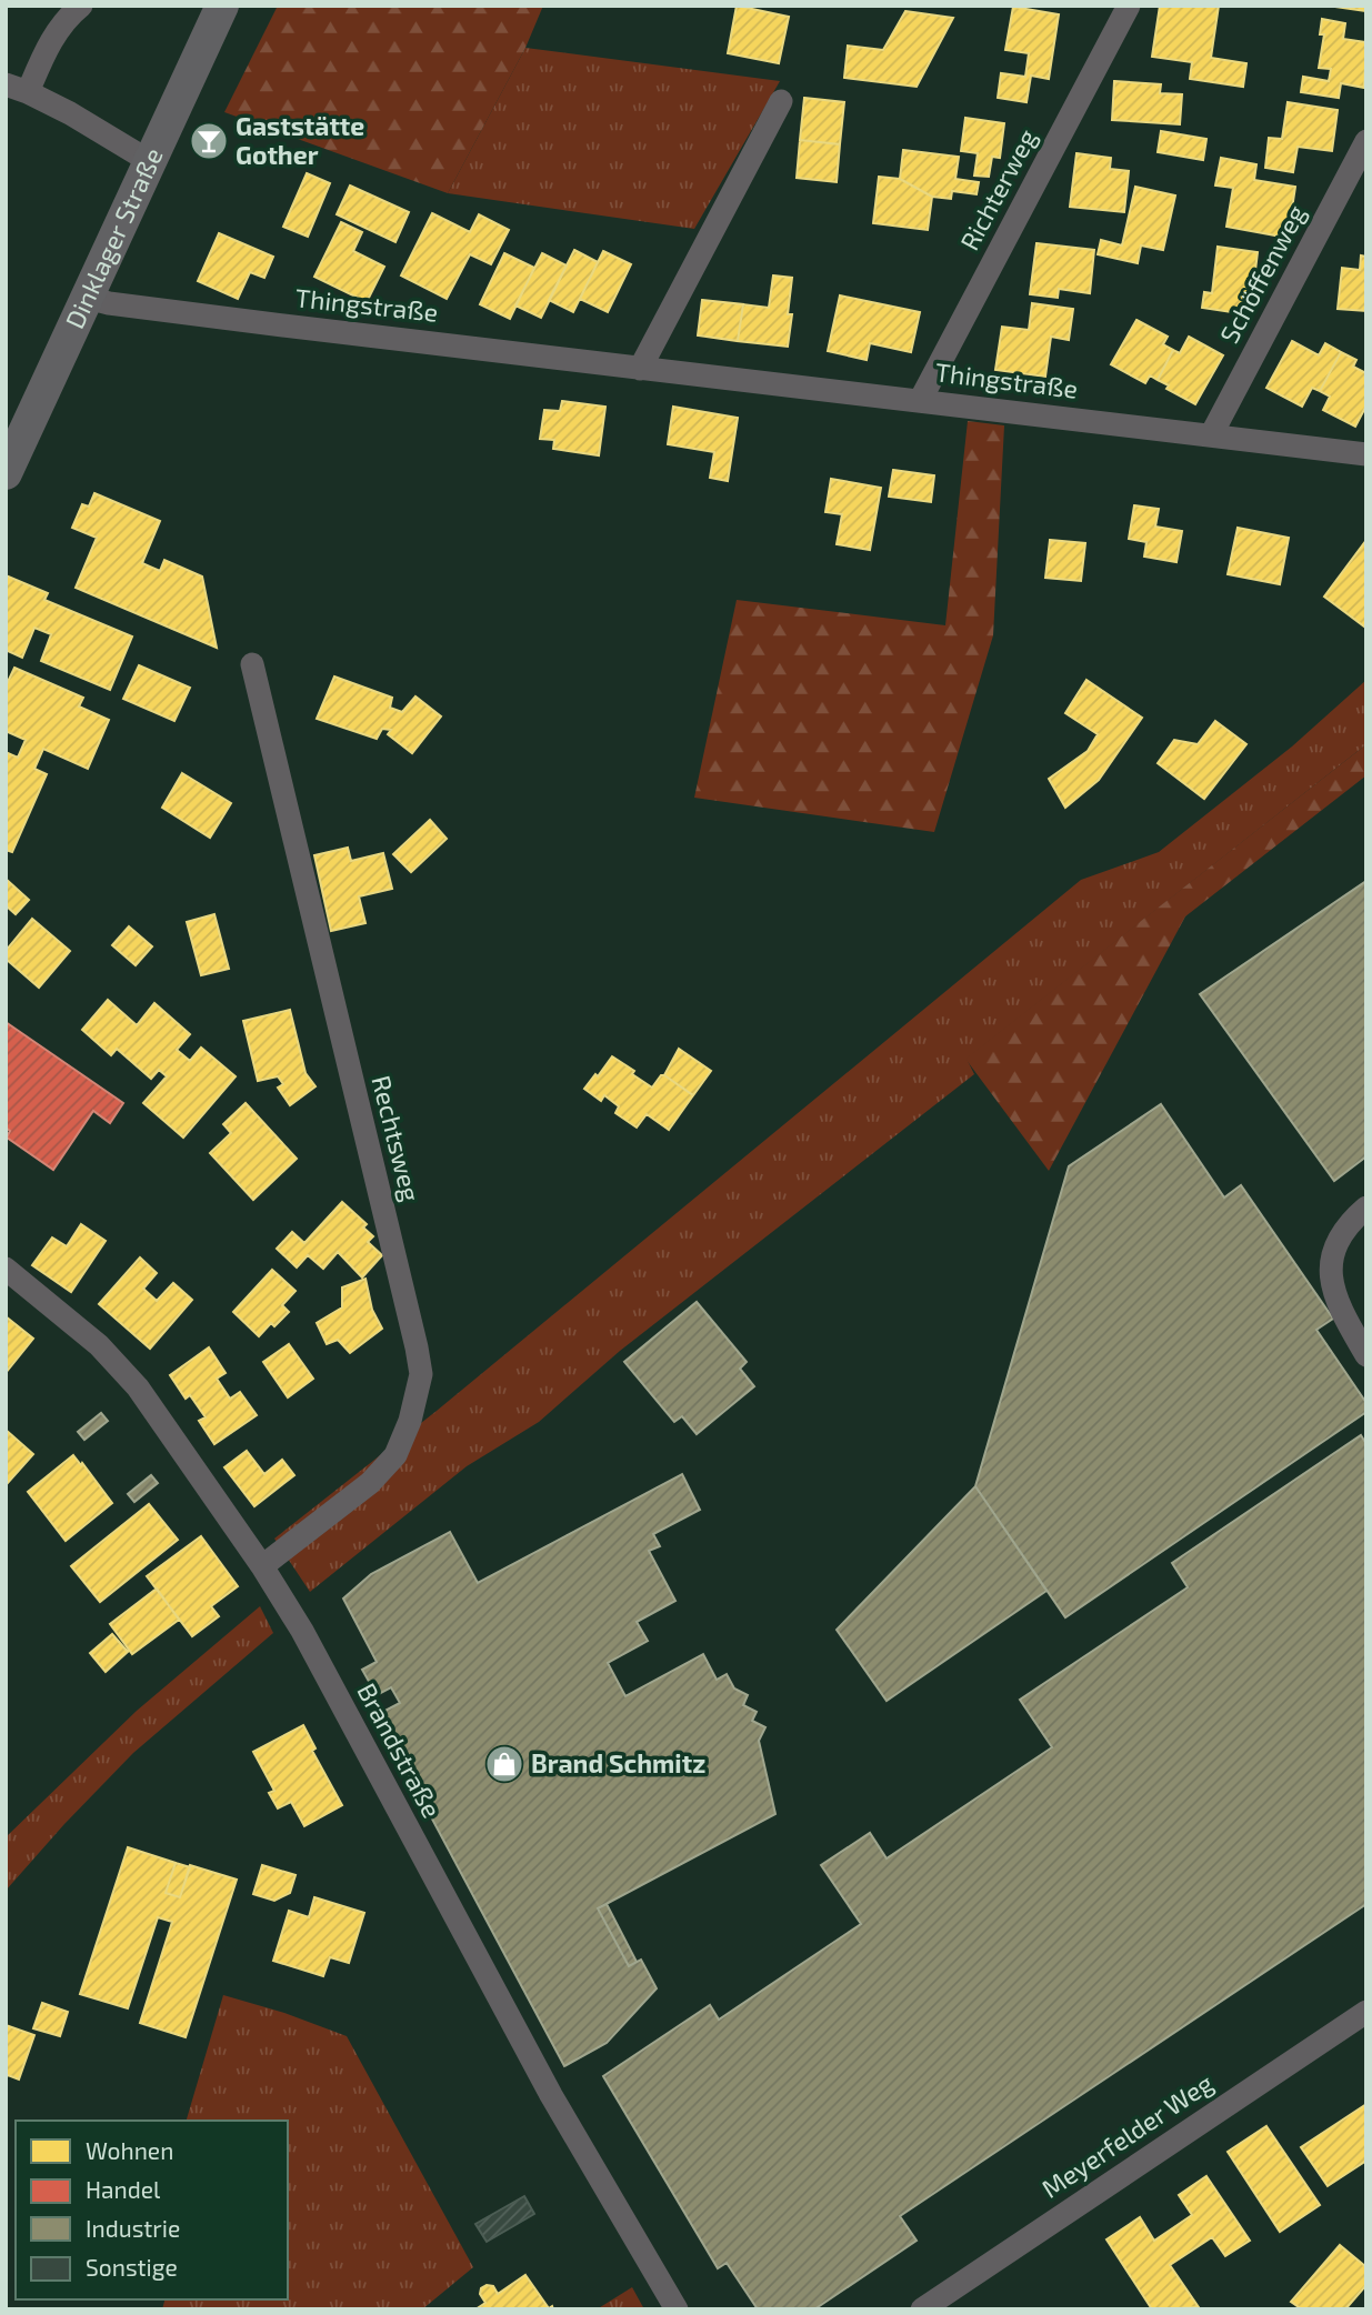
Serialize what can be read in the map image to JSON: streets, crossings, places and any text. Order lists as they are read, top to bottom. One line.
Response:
{"streets":{"main road":["Dinklager Straße"],"street":["Richterweg","Schöffenweg","Thingstraße","Rechtsweg","Brandstraße","Meyerfelder Weg"]},"crossings":[["Richterweg","Thingstraße"],["Dinklager Straße","Thingstraße"],["Schöffenweg","Thingstraße"],["Rechtsweg","Brandstraße"]],"places":{"bar":["Gaststätte Gother"],"shop":["Brand Schmitz"]},"legend":["Wohnen","Handel","Industrie","Sonstige"]}
